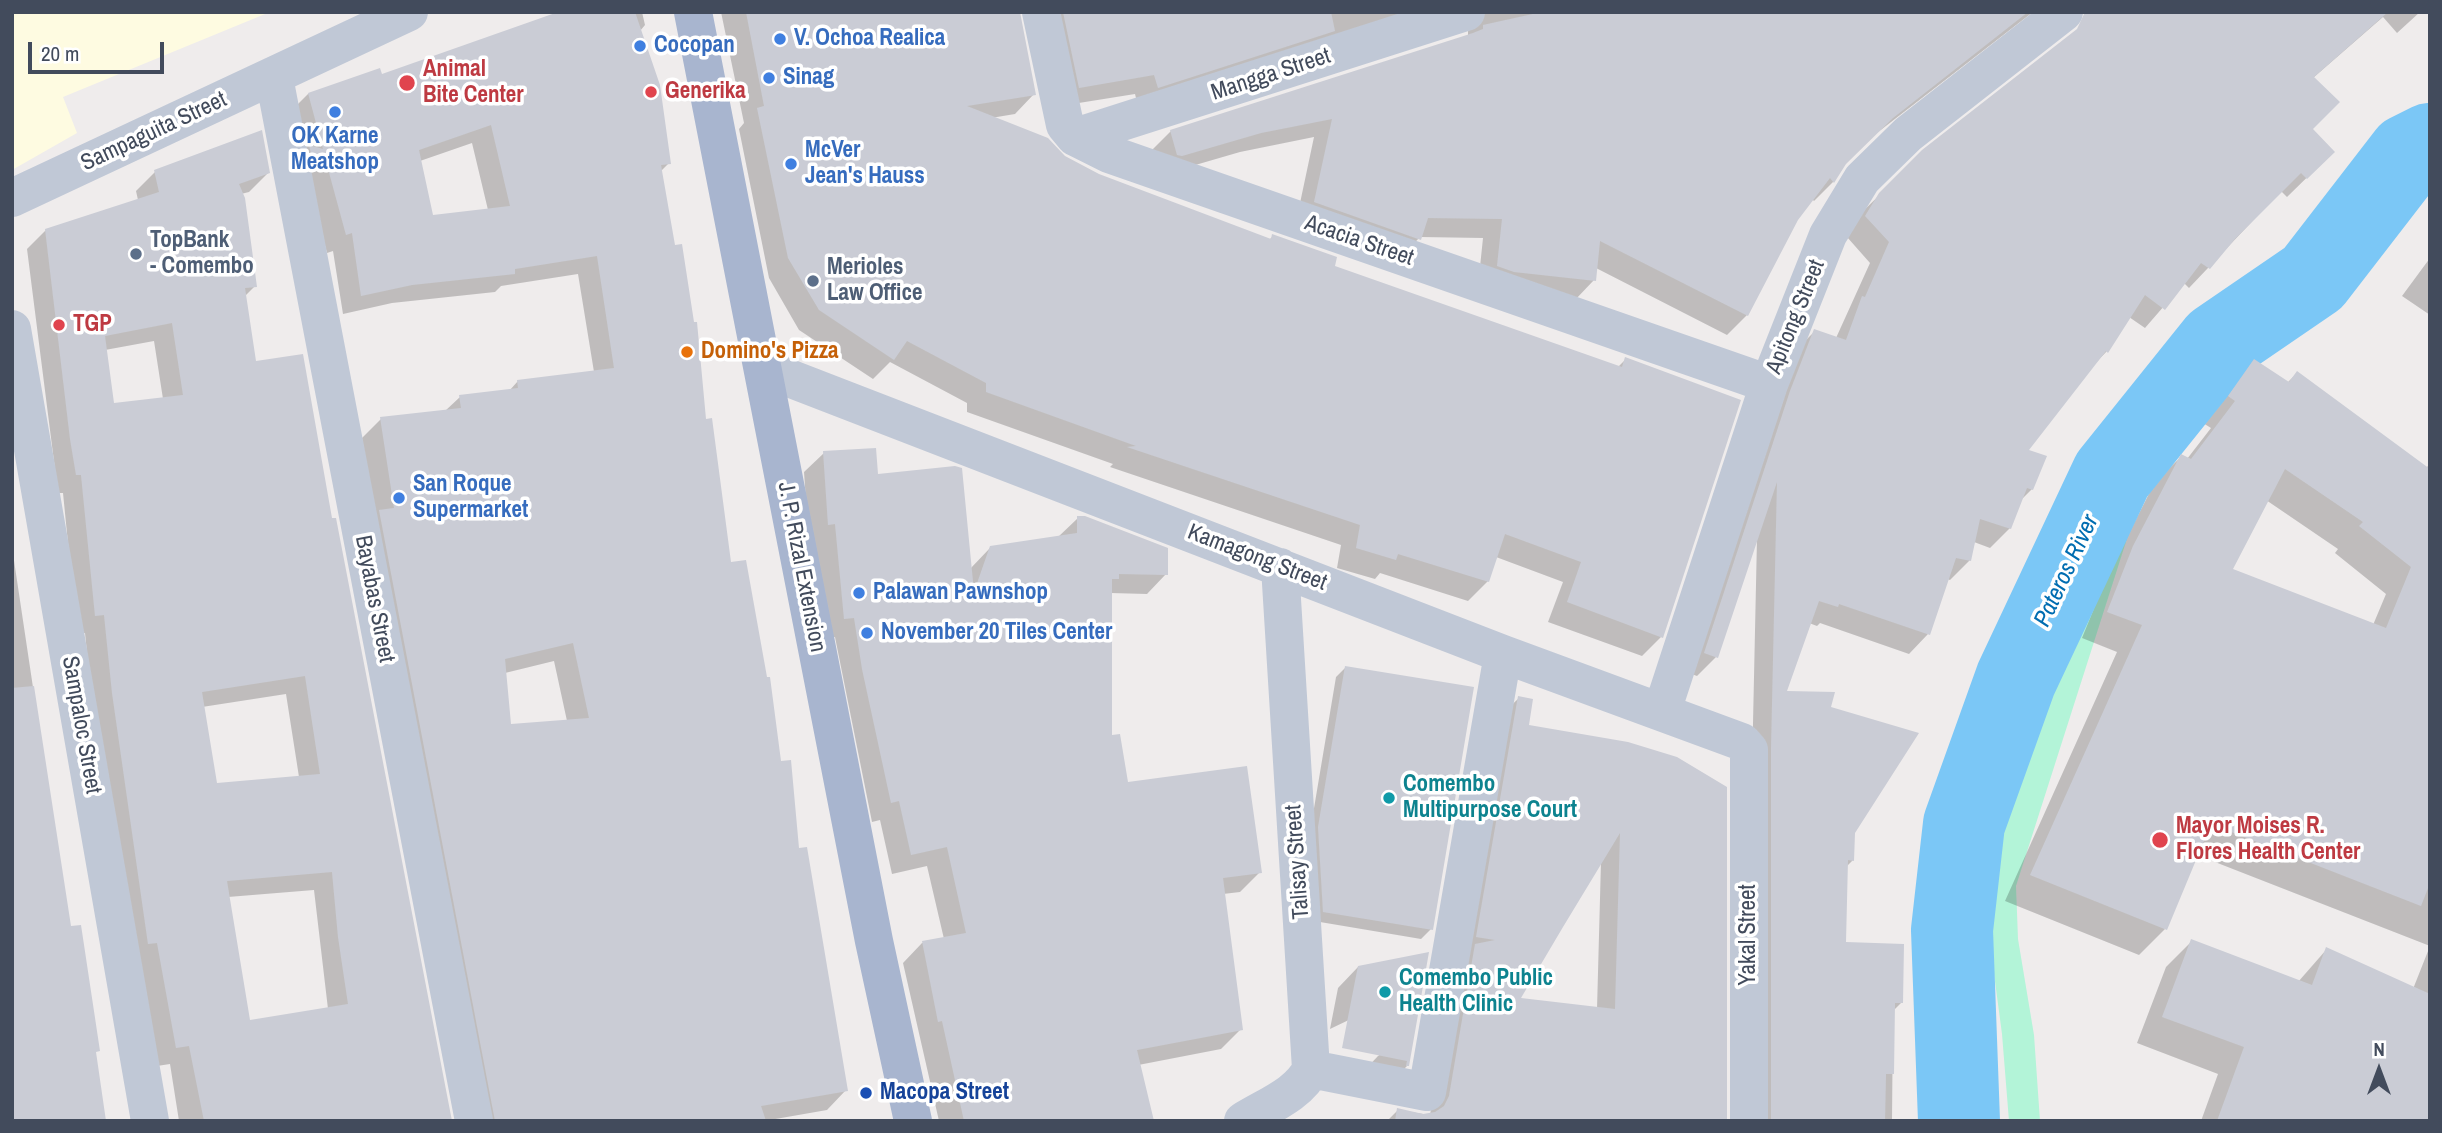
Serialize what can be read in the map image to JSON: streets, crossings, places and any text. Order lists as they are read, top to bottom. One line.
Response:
{"streets":{"main road":["J. P. Rizal Extension"],"street":["Mangga Street","Sampaguita Street","Acacia Street","Apitong Street","Kamagong Street","Bayabas Street","Sampaloc Street","Talisay Street","Yakal Street"]},"crossings":[["Mangga Street","Acacia Street"],["Sampaguita Street","Bayabas Street"],["Acacia Street","Apitong Street"],["Apitong Street","Kamagong Street"],["Kamagong Street","J. P. Rizal Extension"],["Kamagong Street","Talisay Street"],["Kamagong Street","Yakal Street"]],"water":["Pateros River"],"places":["V. Ochoa Realica","Cocopan","Sinag","Animal Bite Center","Generika","OK Karne Meatshop","McVer Jean's Hauss","TopBank - Comembo","Merioles Law Office","TGP","Domino's Pizza","San Roque Supermarket","Palawan Pawnshop","November 20 Tiles Center","Comembo Multipurpose Court","Mayor Moises R. Flores Health Center","Comembo Public Health Clinic","Macopa Street"],"scale_bar":"20 m","north":"top"}
